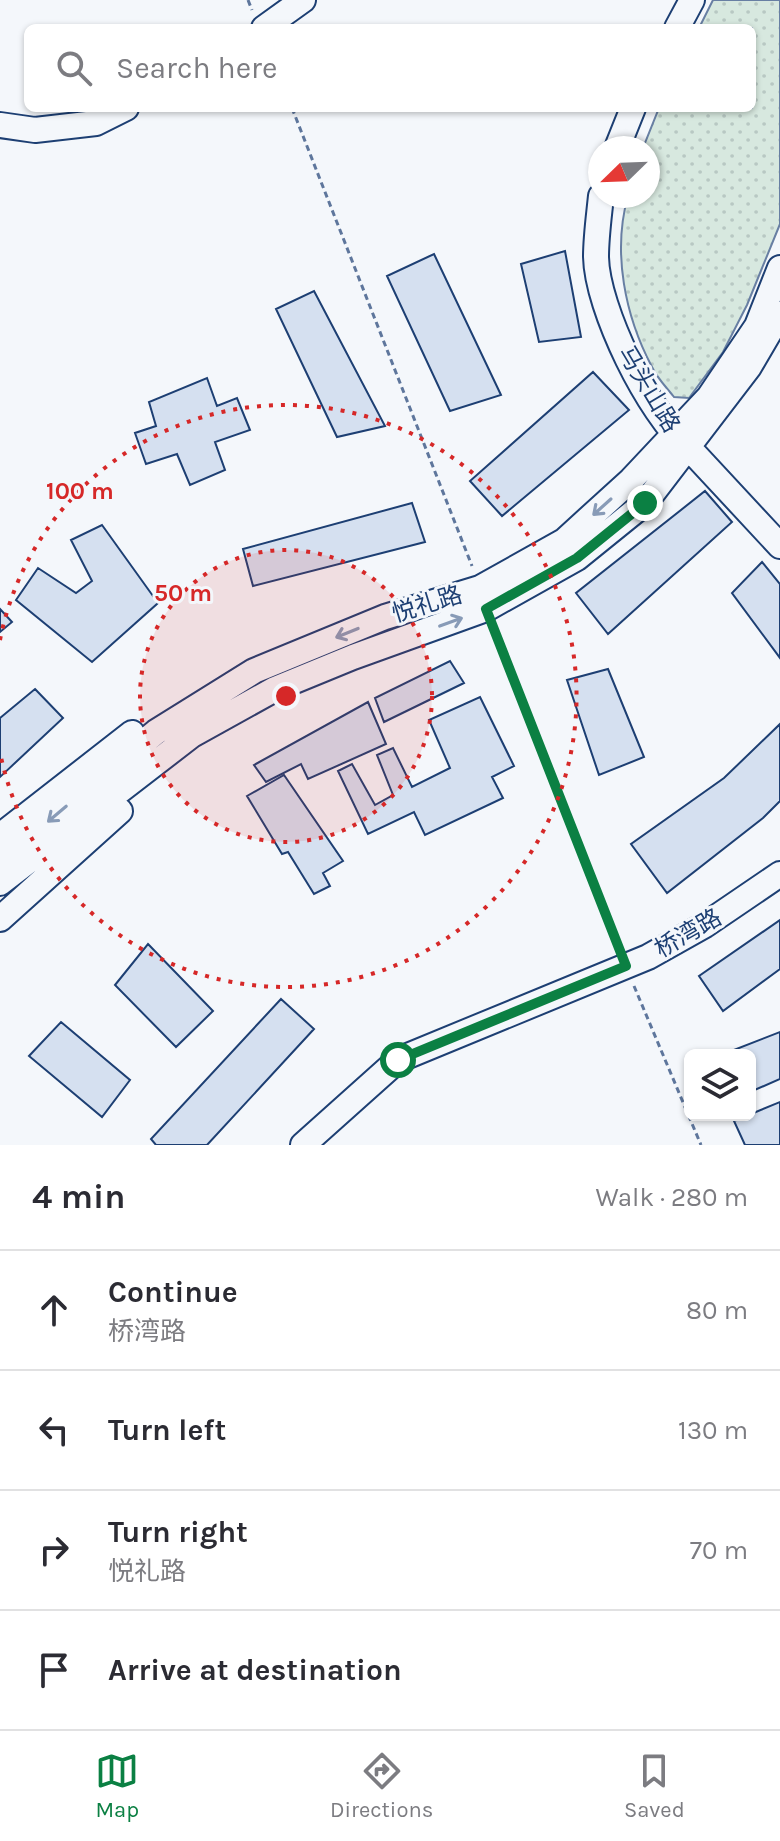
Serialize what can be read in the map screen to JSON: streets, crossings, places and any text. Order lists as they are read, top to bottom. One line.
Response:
{"streets":{"main road":["马头山路","悦礼路","桥湾路"]},"crossings":[["马头山路","悦礼路"]],"north":"bottom left","page":{"search":"Search here","heading":["4 min","Walk · 280 m"],"list":[["Continue","桥湾路","80 m"],["Turn left","130 m"],["Turn right","悦礼路","70 m"],"Arrive at destination"],"nav":["Map","Directions","Saved"]},"rings":["100 m","50 m"]}
